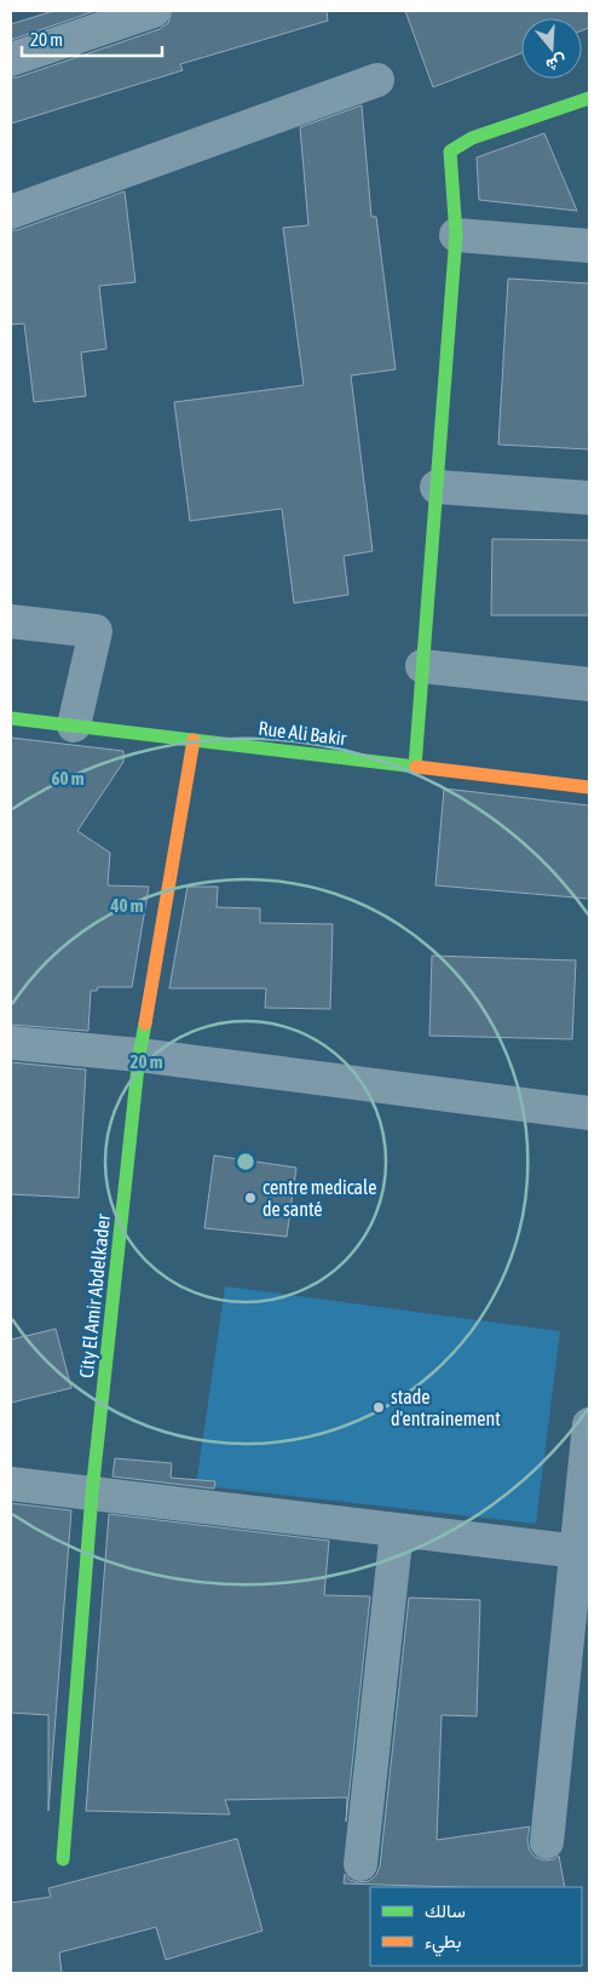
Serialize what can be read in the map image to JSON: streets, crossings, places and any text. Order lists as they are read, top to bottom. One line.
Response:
{"streets":{"street":["Rue Ali Bakir","City El Amir Abdelkader"]},"crossings":[["Rue Ali Bakir","City El Amir Abdelkader"]],"places":["centre medicale de santé","stade d'entrainement"],"legend":["سالك","بطيء"],"scale_bar":"20 m","north":"bottom","rings":["60 m","40 m","20 m"]}
